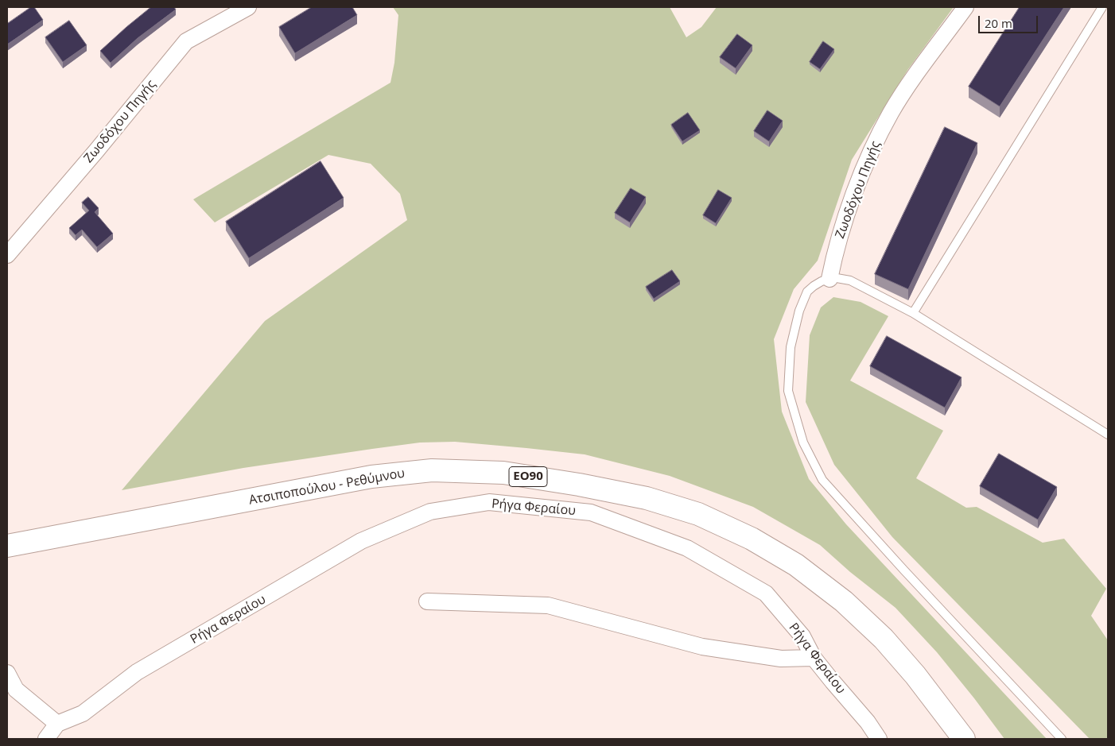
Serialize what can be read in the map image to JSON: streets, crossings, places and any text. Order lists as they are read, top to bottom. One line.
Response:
{"streets":{"main road":["ΕΟ90","Ατσιποπούλου - Ρεθύμνου"],"street":["Ζωοδόχου Πηγής","Ρήγα Φεραίου"]},"scale_bar":"20 m"}
